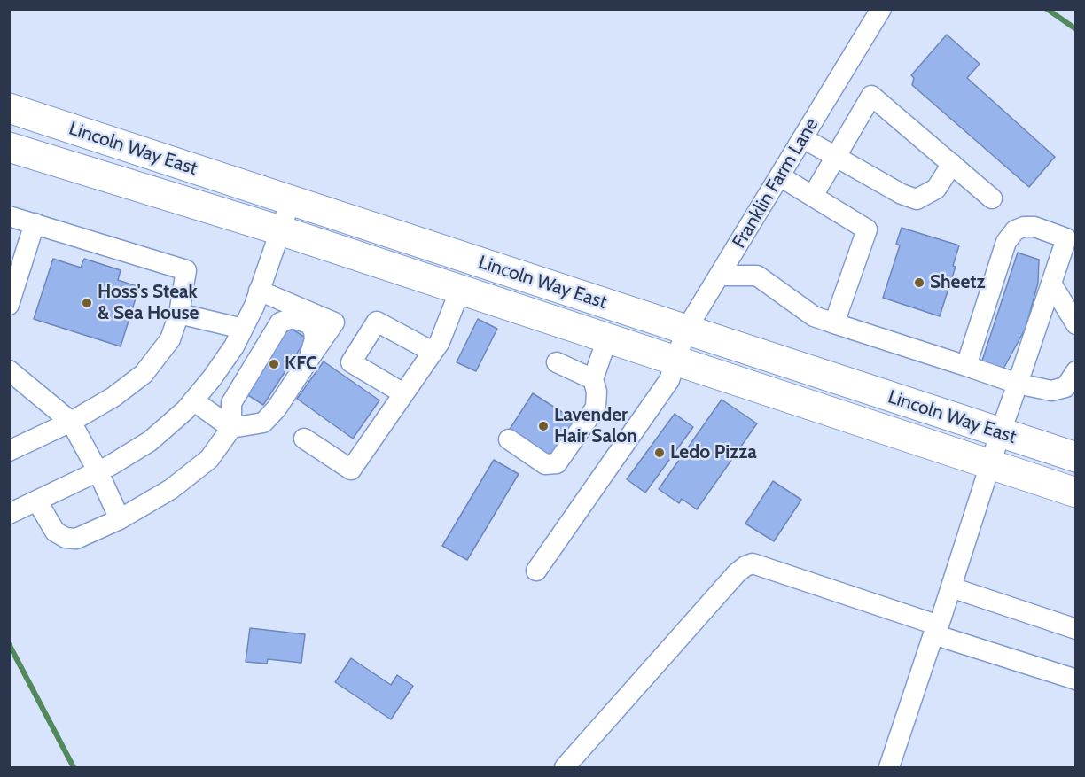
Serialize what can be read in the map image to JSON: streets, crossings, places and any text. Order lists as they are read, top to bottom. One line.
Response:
{"streets":{"highway":["Lincoln Way East"],"street":["Franklin Farm Lane"]},"crossings":[["Lincoln Way East","Franklin Farm Lane"]],"places":["Sheetz","Hoss's Steak & Sea House","KFC","Lavender Hair Salon","Ledo Pizza"]}
